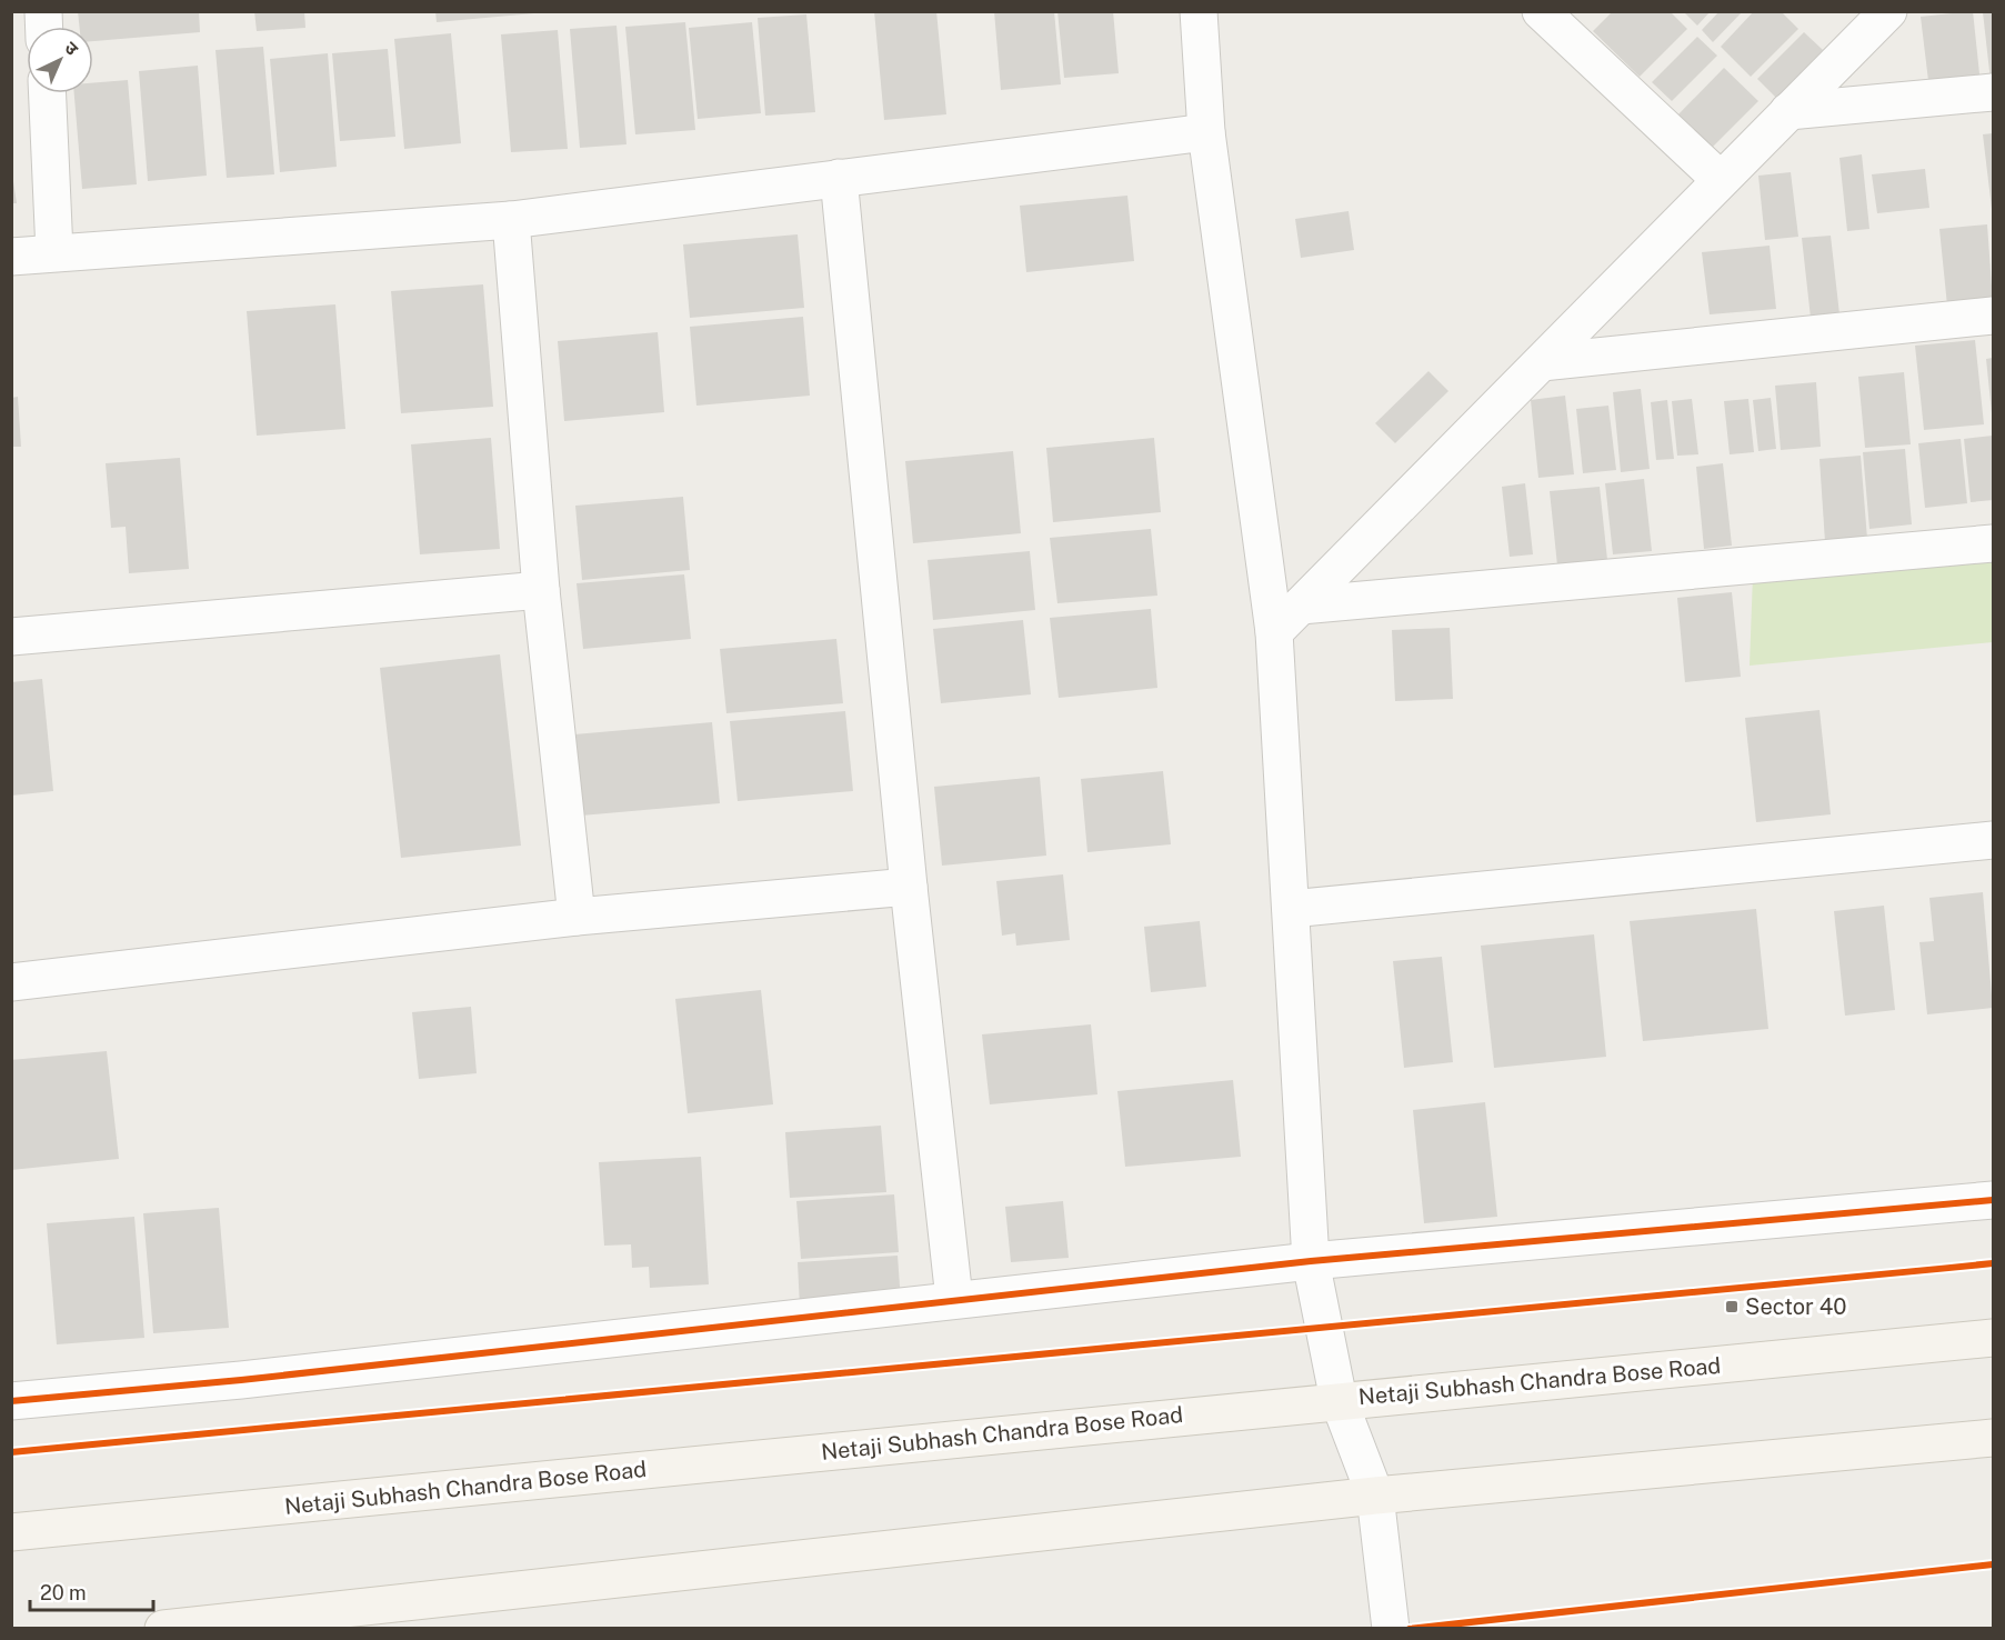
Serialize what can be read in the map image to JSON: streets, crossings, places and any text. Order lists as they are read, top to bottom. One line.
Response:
{"streets":{"main road":["Netaji Subhash Chandra Bose Road"]},"places":{"transit":["Sector 40"]},"scale_bar":"20 m","north":"top right"}
